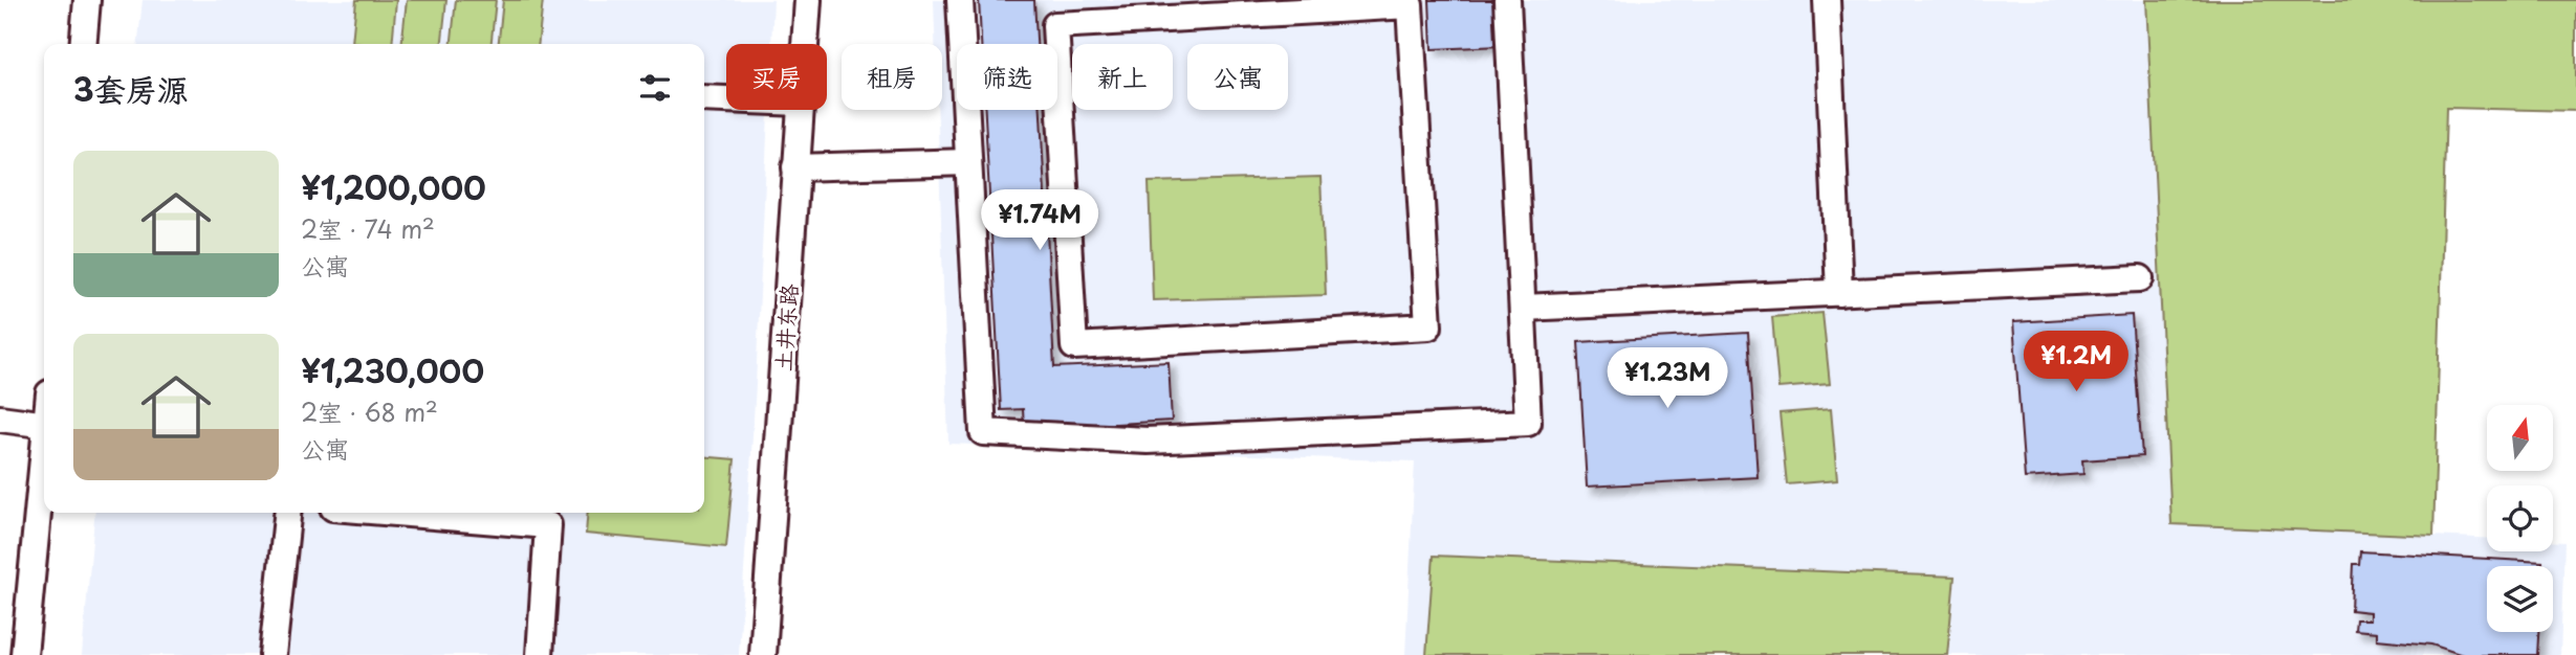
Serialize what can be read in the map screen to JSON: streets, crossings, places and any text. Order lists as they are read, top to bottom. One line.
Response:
{"streets":{"street":["土井东路"]},"north":"top","page":{"chip":["买房","租房","筛选","新上","公寓"],"heading":"3套房源","list":[{"name":"¥1,200,000","note":"2室 · 74 m² · 公寓"},{"name":"¥1,230,000","note":"2室 · 68 m² · 公寓"}],"price":["¥1.74M","¥1.2M","¥1.23M"]}}
